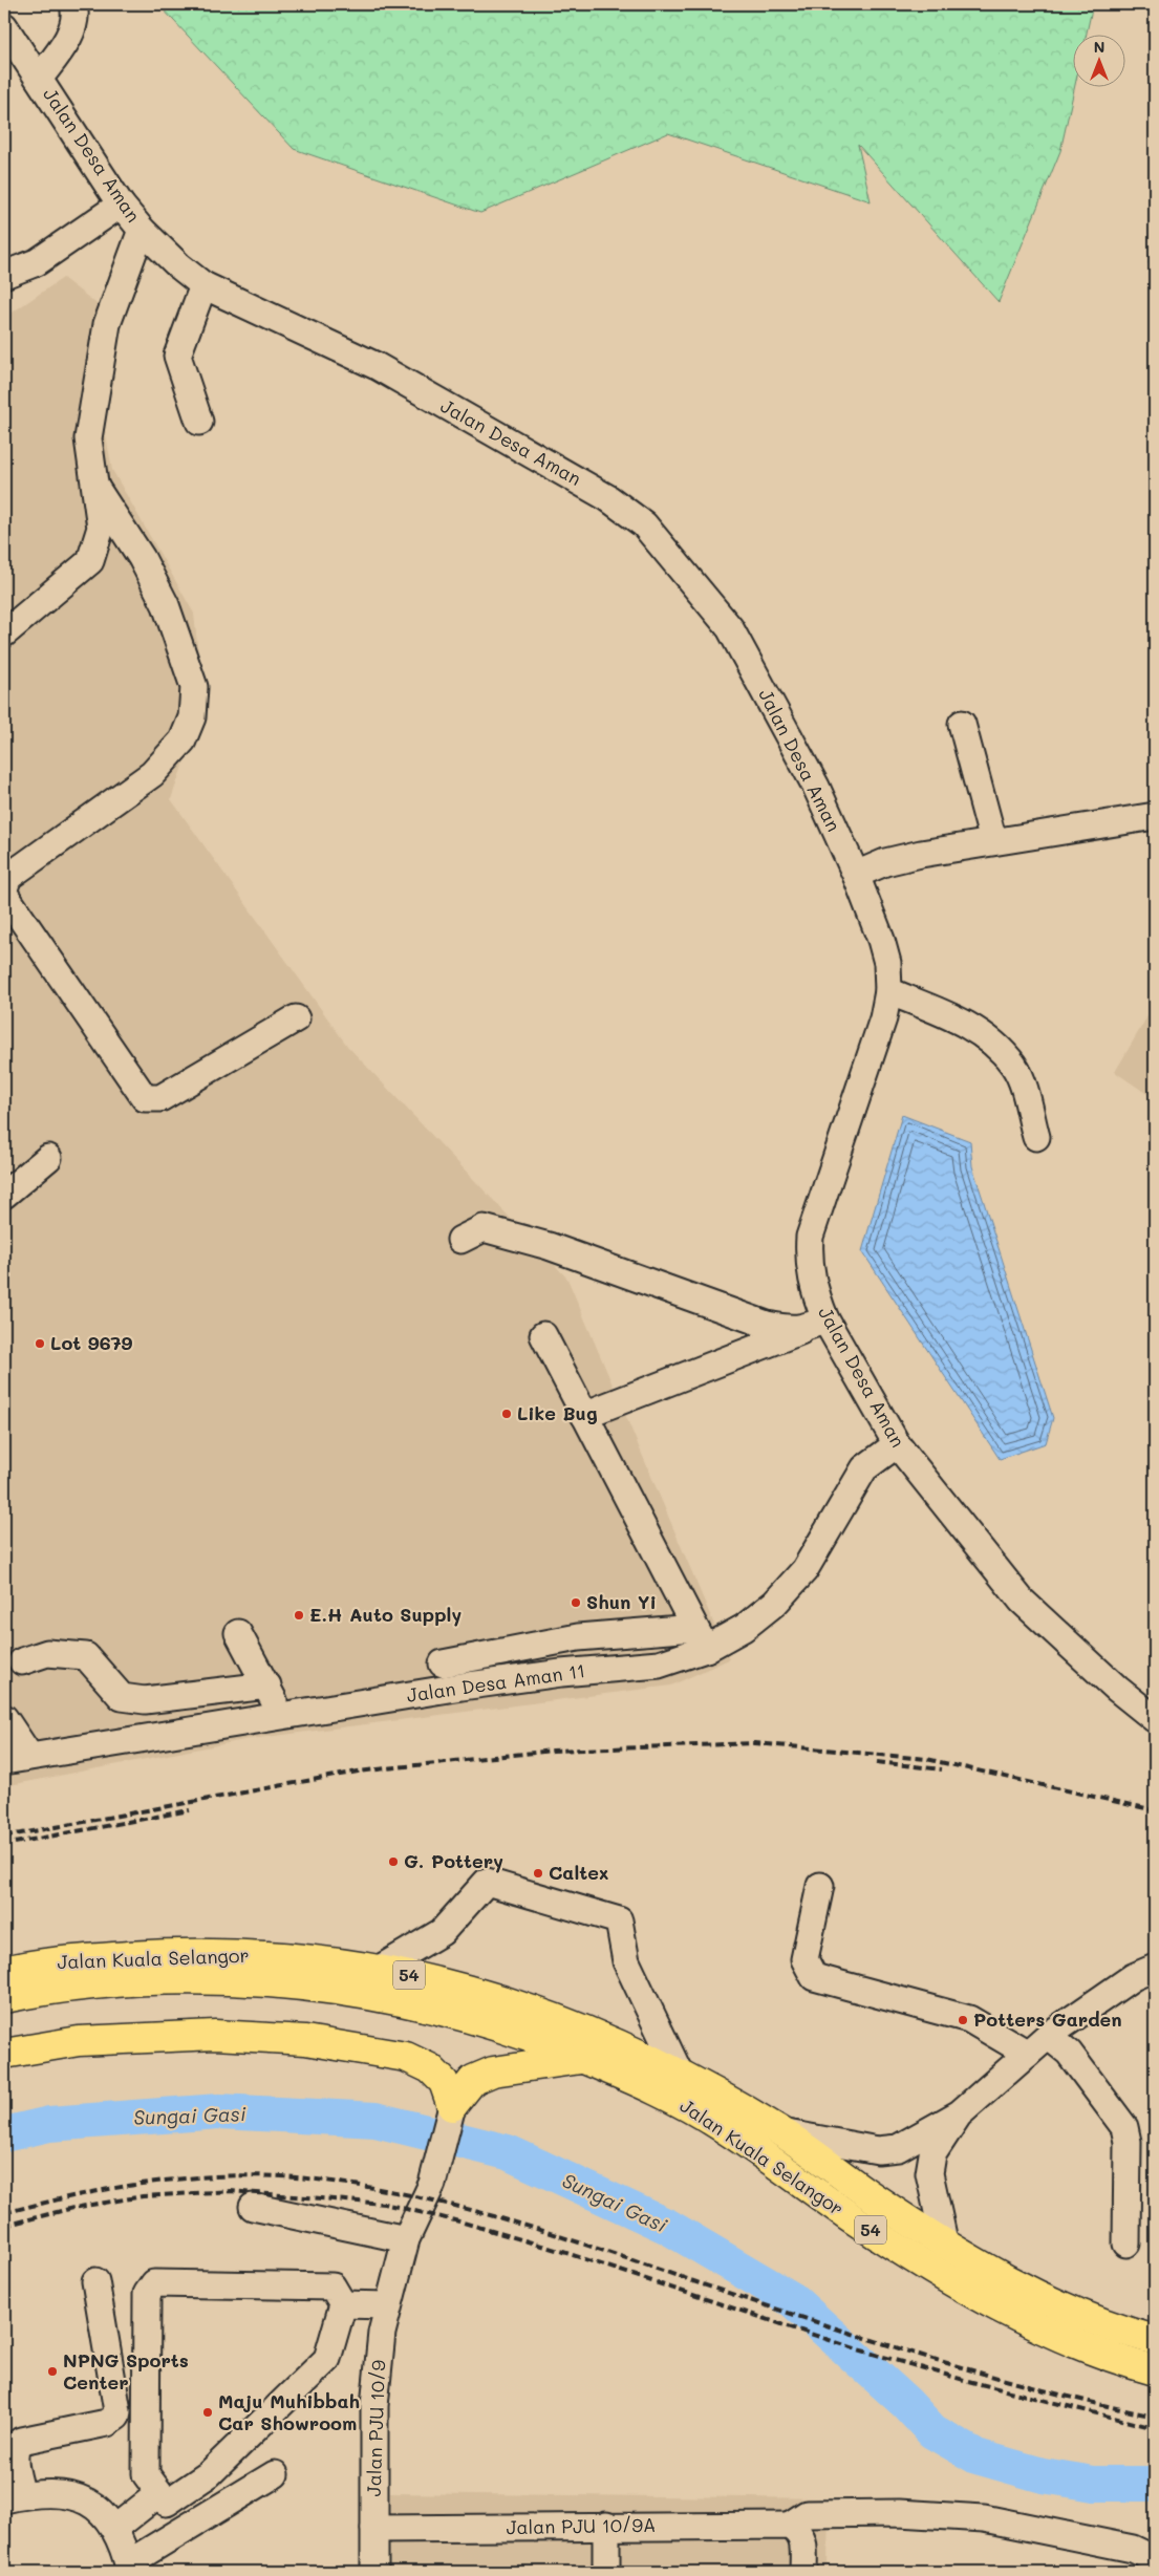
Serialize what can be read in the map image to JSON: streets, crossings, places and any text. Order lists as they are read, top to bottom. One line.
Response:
{"streets":{"highway":["Jalan Kuala Selangor","54"],"street":["Jalan Desa Aman","Jalan Desa Aman 11","Jalan PJU 10/9","Jalan PJU 10/9A"]},"crossings":[["Jalan Desa Aman","Jalan Desa Aman 11"],["Jalan PJU 10/9","Jalan PJU 10/9A"]],"water":["Sungai Gasi"],"places":["Lot 9679","Like Bug","Shun Yi","E.H Auto Supply","G. Pottery","Caltex","Potters Garden","NPNG Sports Center","Maju Muhibbah Car Showroom"],"north":"top"}
